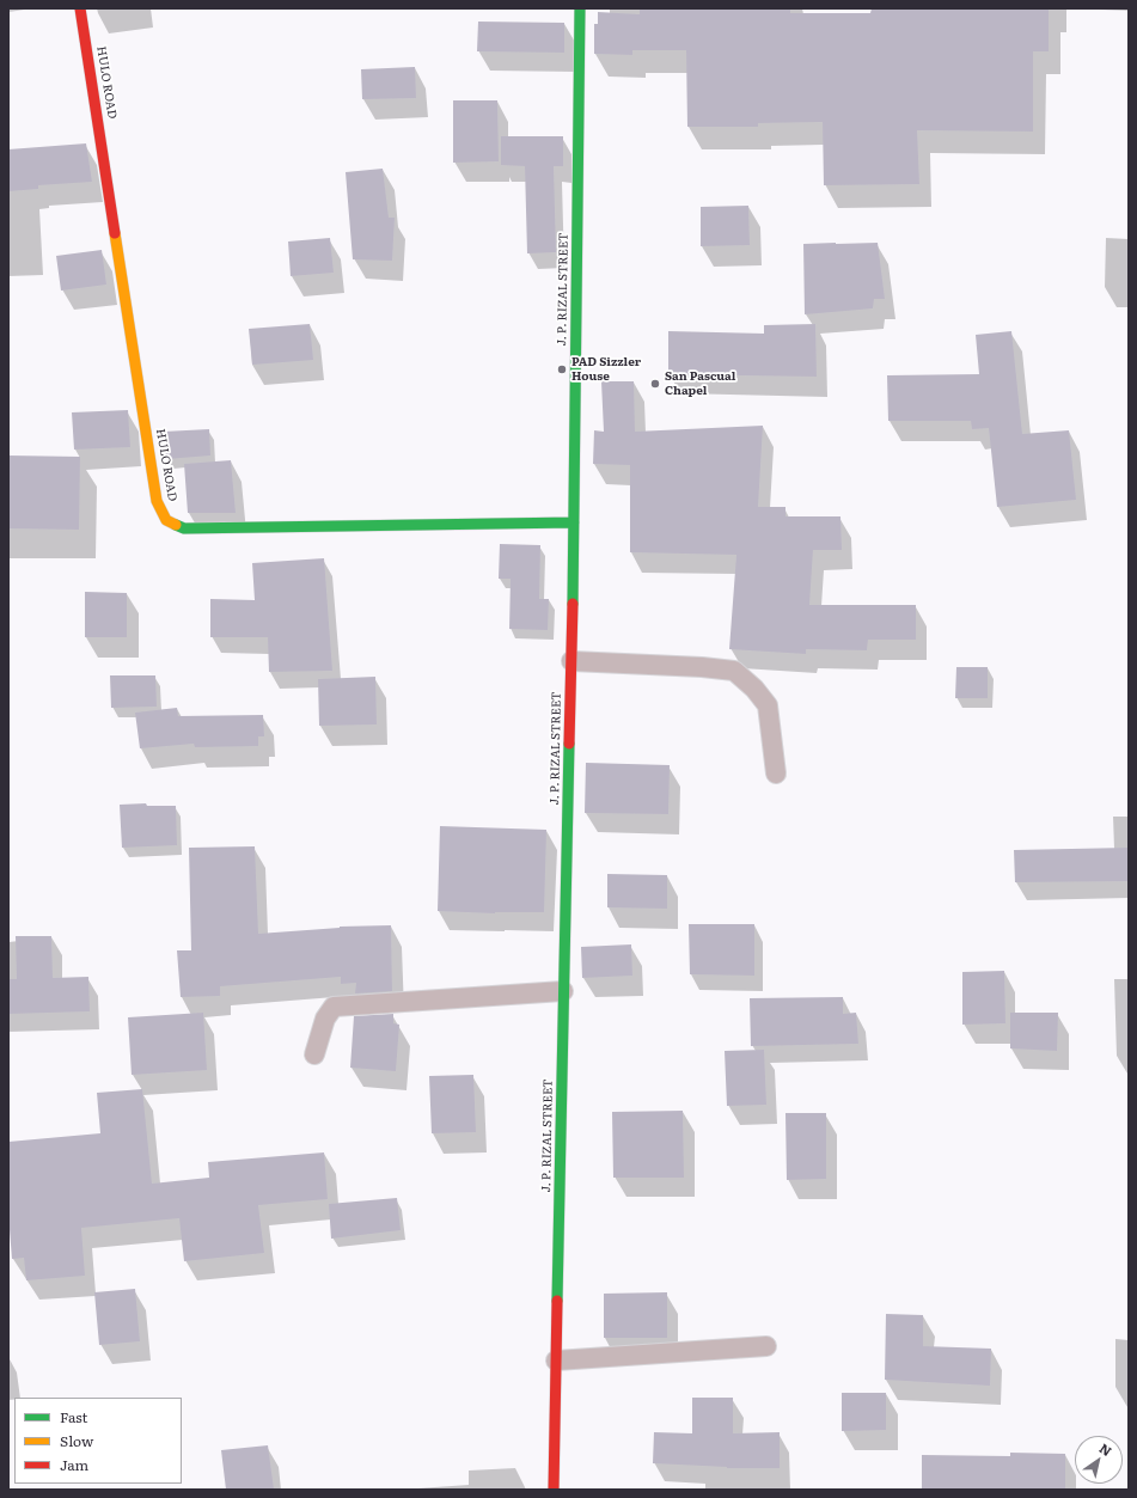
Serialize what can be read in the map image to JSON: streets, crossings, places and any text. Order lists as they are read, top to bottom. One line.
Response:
{"streets":{"main road":["HULO ROAD","J. P. RIZAL STREET"]},"crossings":[["HULO ROAD","J. P. RIZAL STREET"]],"places":["PAD Sizzler House","San Pascual Chapel"],"legend":["Fast","Slow","Jam"],"north":"top right"}
